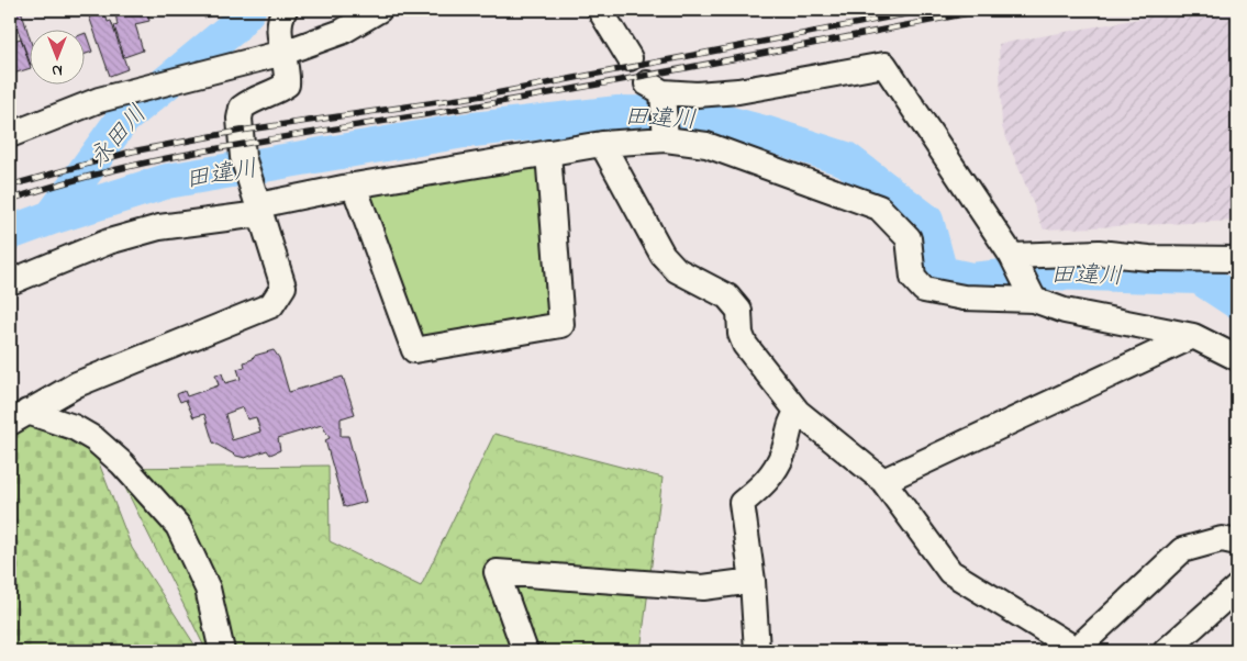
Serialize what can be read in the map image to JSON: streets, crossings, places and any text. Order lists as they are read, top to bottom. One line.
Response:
{"water":["田違川","永田川"],"north":"bottom"}
